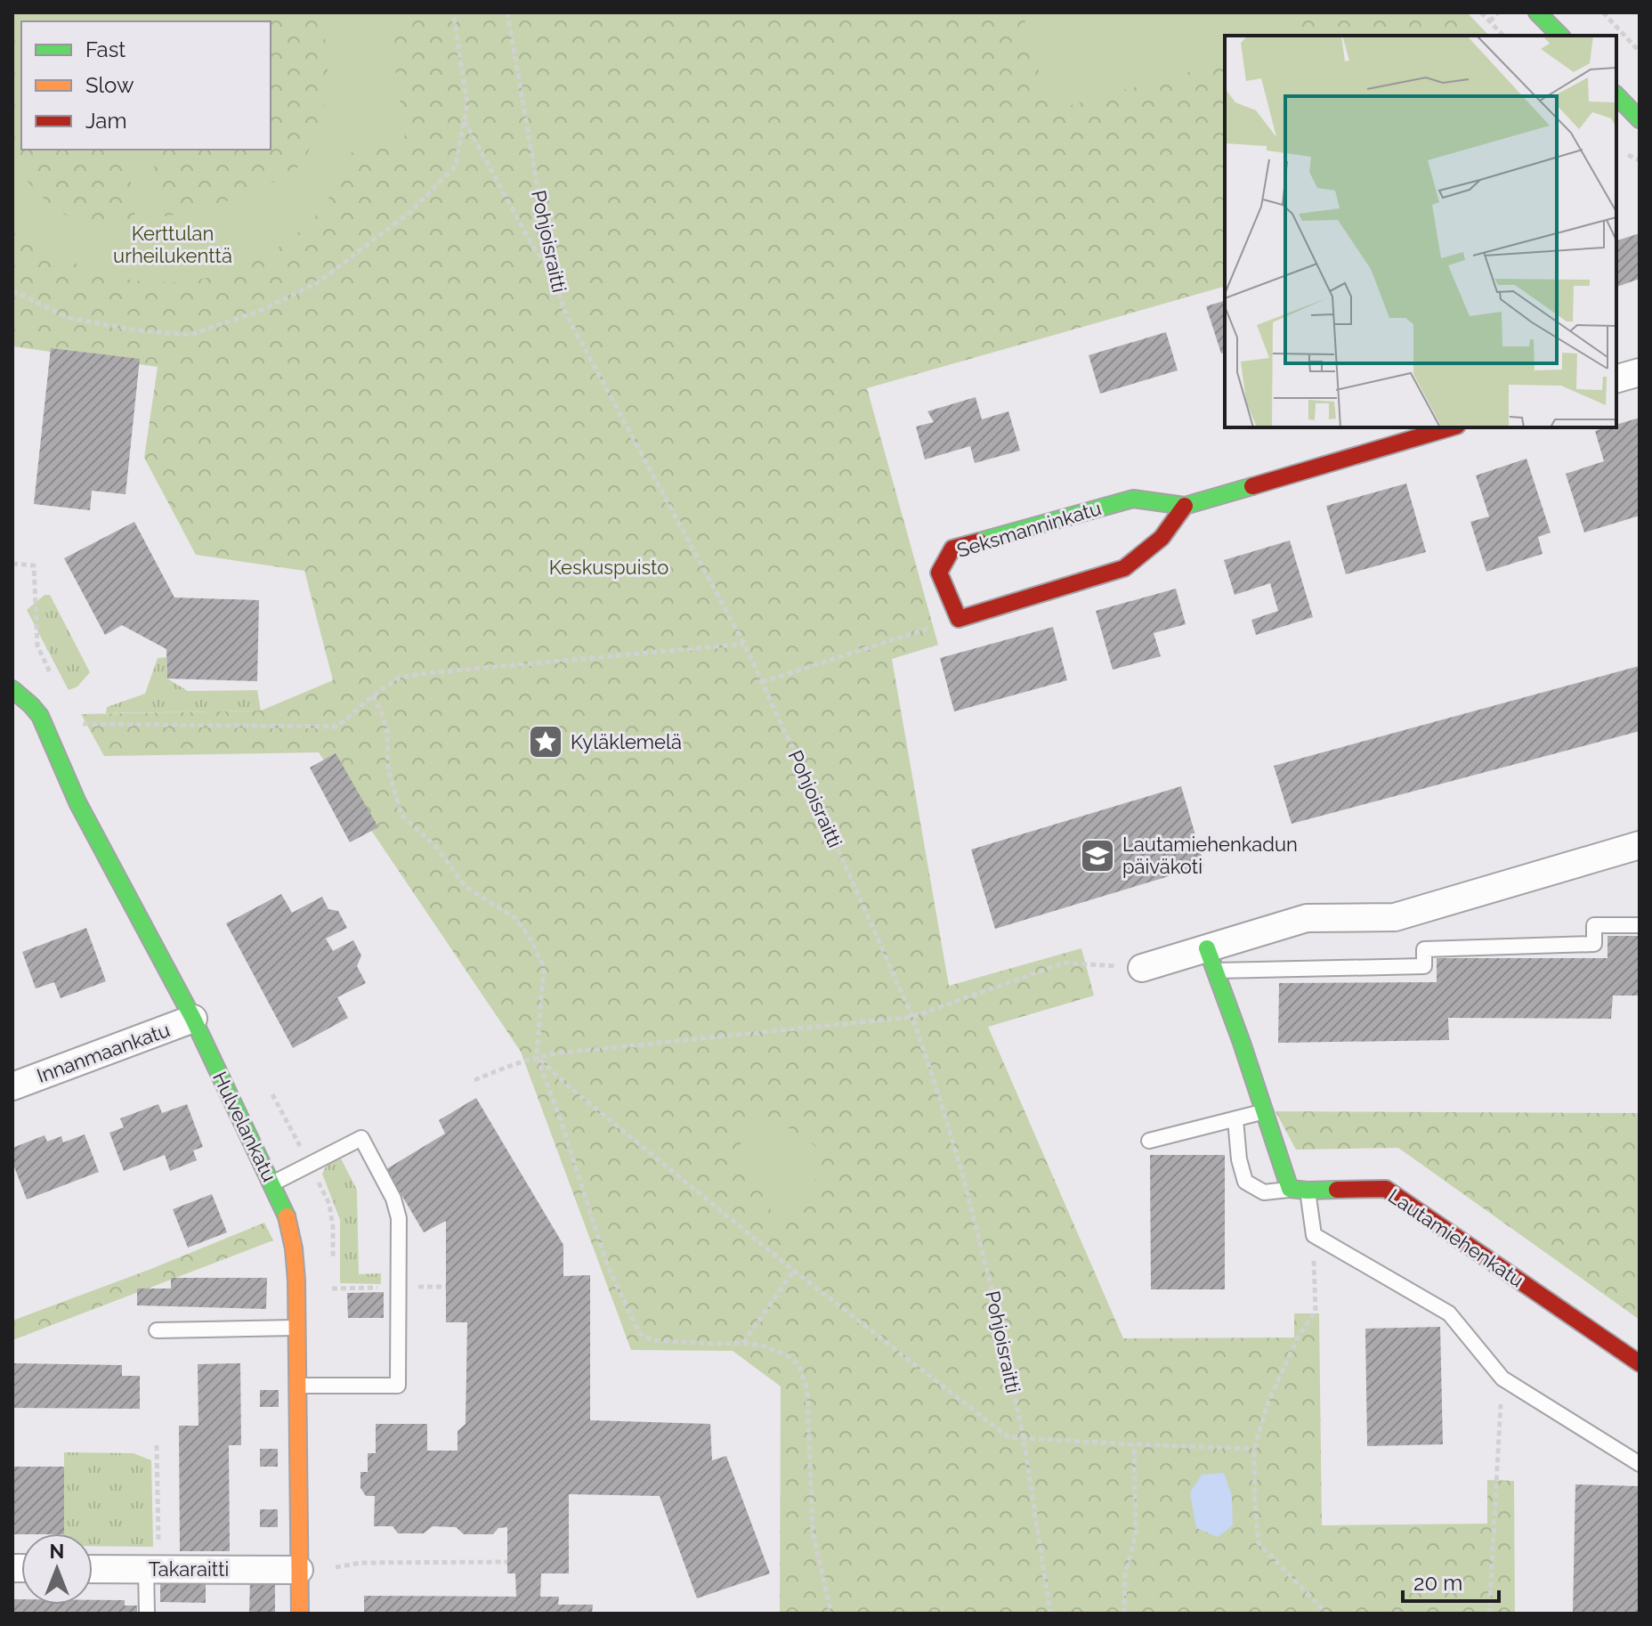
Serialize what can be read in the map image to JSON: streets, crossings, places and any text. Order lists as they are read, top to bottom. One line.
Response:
{"streets":{"street":["Seksmanninkatu","Innanmaankatu","Hulvelankatu","Lautamiehenkatu","Takaraitti"],"path":["Pohjoisraitti"]},"crossings":[["Innanmaankatu","Hulvelankatu"],["Hulvelankatu","Takaraitti"]],"parks":["Kerttulan urheilukenttä","Keskuspuisto"],"places":{"place":["Kyläklemelä"],"school or university":["Lautamiehenkadun päiväkoti"]},"legend":["Fast","Slow","Jam"],"scale_bar":"20 m","north":"top"}
